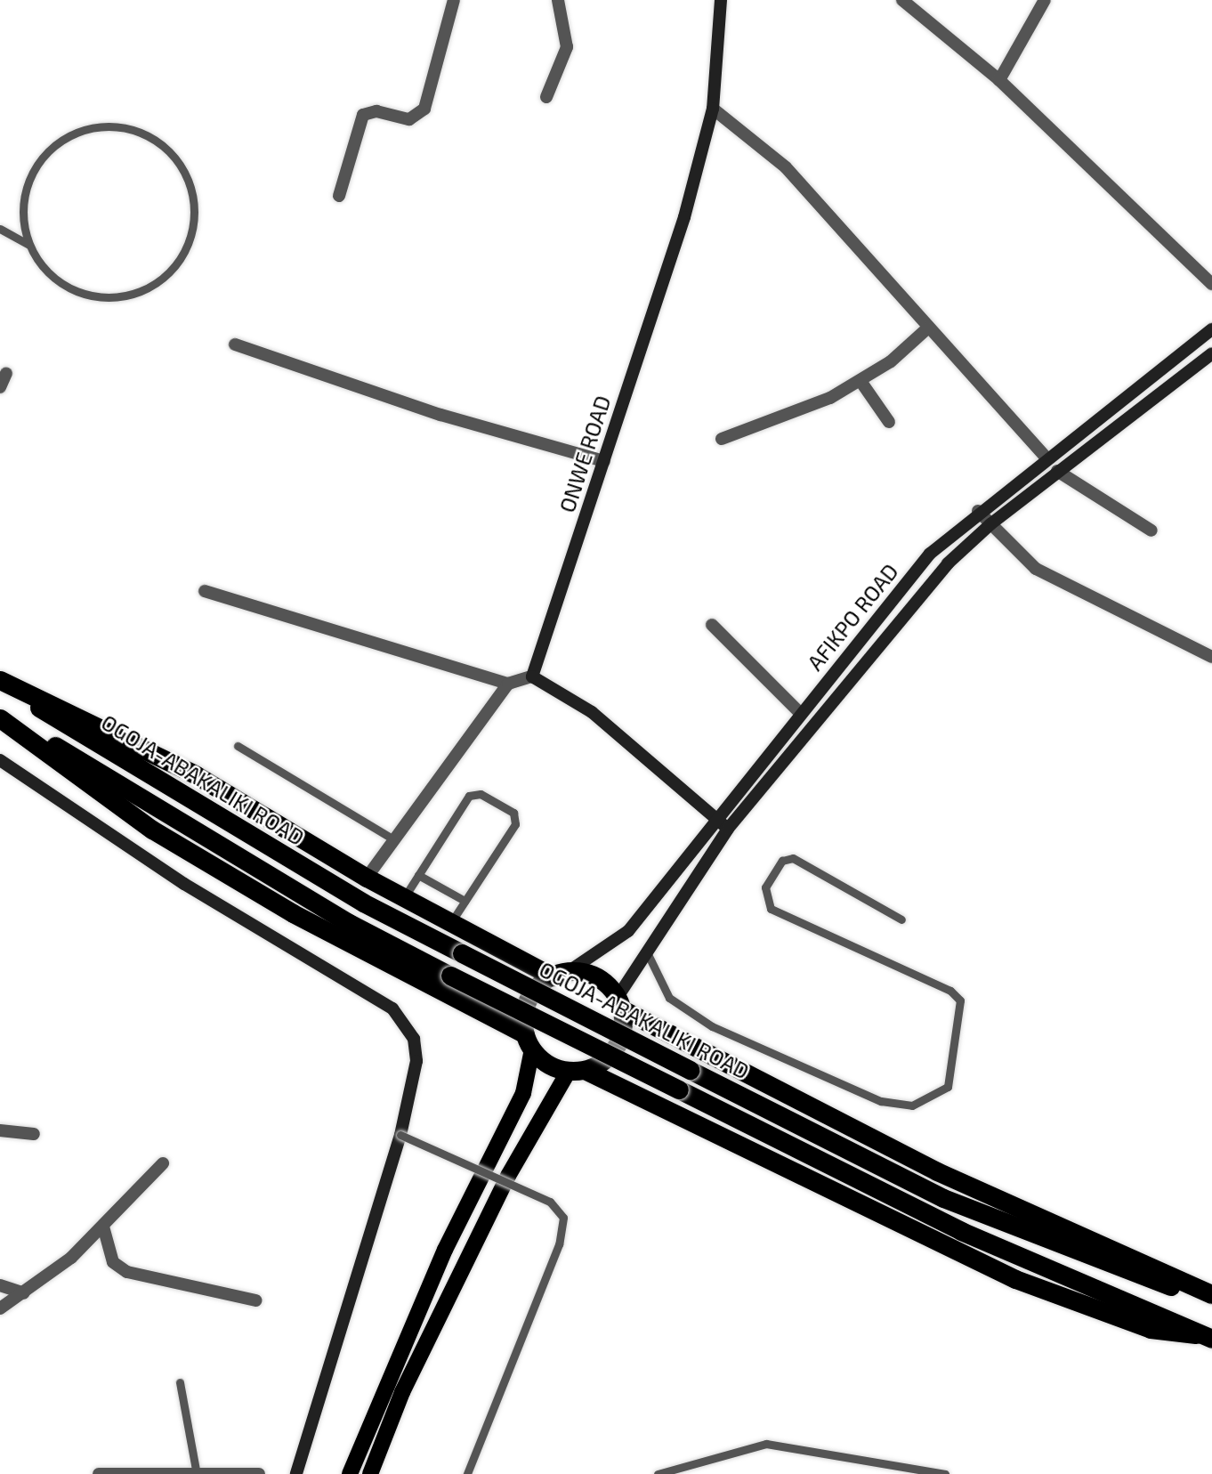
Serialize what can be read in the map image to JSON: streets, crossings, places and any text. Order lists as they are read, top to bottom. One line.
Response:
{"streets":{"highway":["OGOJA-ABAKALIKI ROAD"],"main road":["ONWE ROAD","AFIKPO ROAD"]}}
